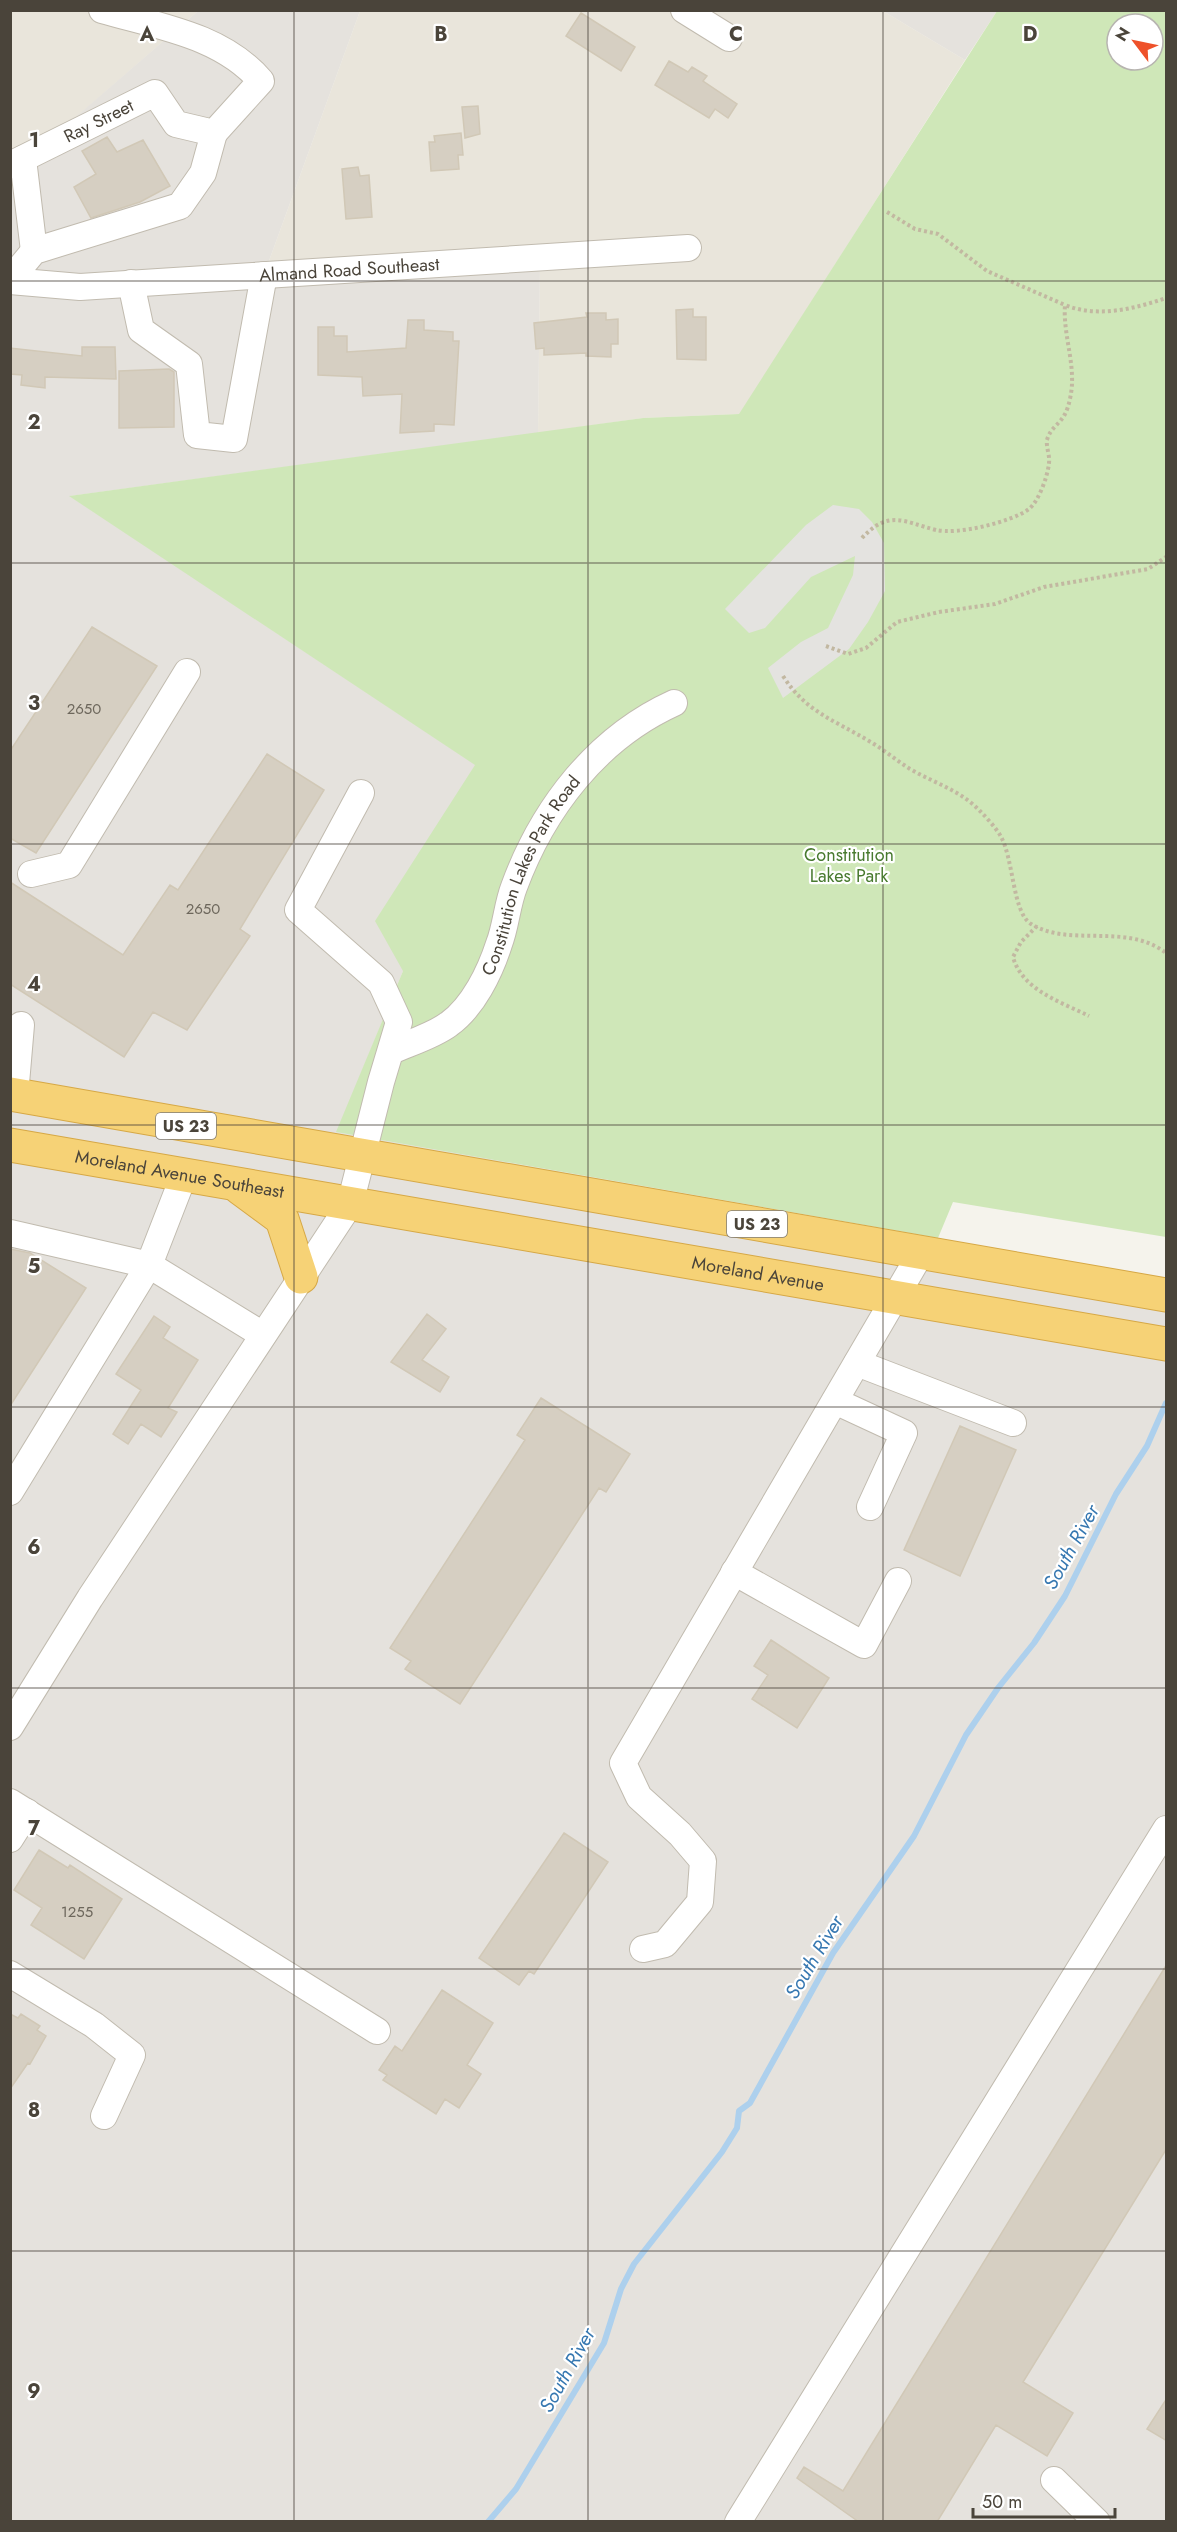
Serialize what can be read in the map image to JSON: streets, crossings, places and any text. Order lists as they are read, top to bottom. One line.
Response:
{"streets":{"highway":["US 23","Moreland Avenue Southeast","Moreland Avenue"],"street":["Ray Street","Almand Road Southeast","Constitution Lakes Park Road"]},"crossings":[["Moreland Avenue Southeast","Moreland Avenue"]],"water":["South River"],"parks":["Constitution Lakes Park"],"house_numbers":["2650","2650","1255"],"scale_bar":"50 m","north":"top left","grid":{"columns":["A","B","C","D"],"rows":["1","2","3","4","5","6","7","8","9"]}}
